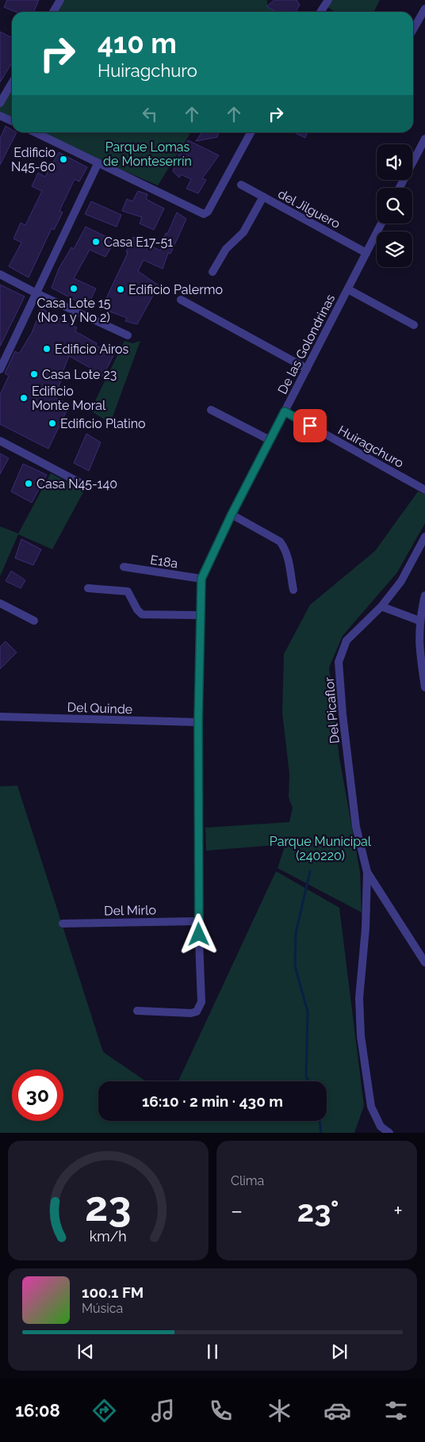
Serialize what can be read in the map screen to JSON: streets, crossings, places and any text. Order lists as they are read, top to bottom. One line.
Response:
{"streets":{"street":["del Jilguero","De las Golondrinas","Huiragchuro","E18a","Del Quinde","Del Picaflor","Del Mirlo"]},"crossings":[["del Jilguero","De las Golondrinas"],["De las Golondrinas","Huiragchuro"],["De las Golondrinas","E18a"],["De las Golondrinas","Del Quinde"],["De las Golondrinas","Del Mirlo"]],"parks":["Parque Lomas de Monteserrín","Parque Municipal (240220)"],"places":["Edificio N45-60","Casa E17-51","Casa Lote 15 (No 1 y No 2)","Edificio Palermo","Edificio Airos","Casa Lote 23","Edificio Monte Moral","Edificio Platino","Casa N45-140"],"page":{"turn":["410 m","Huiragchuro"],"limit":"30","trip":"16:10 · 2 min · 430 m","tile":"Clima","heat":["−","23°","+"],"song":["100.1 FM","Música"],"tabs":"16:08","gauge":["23","km/h"]}}
